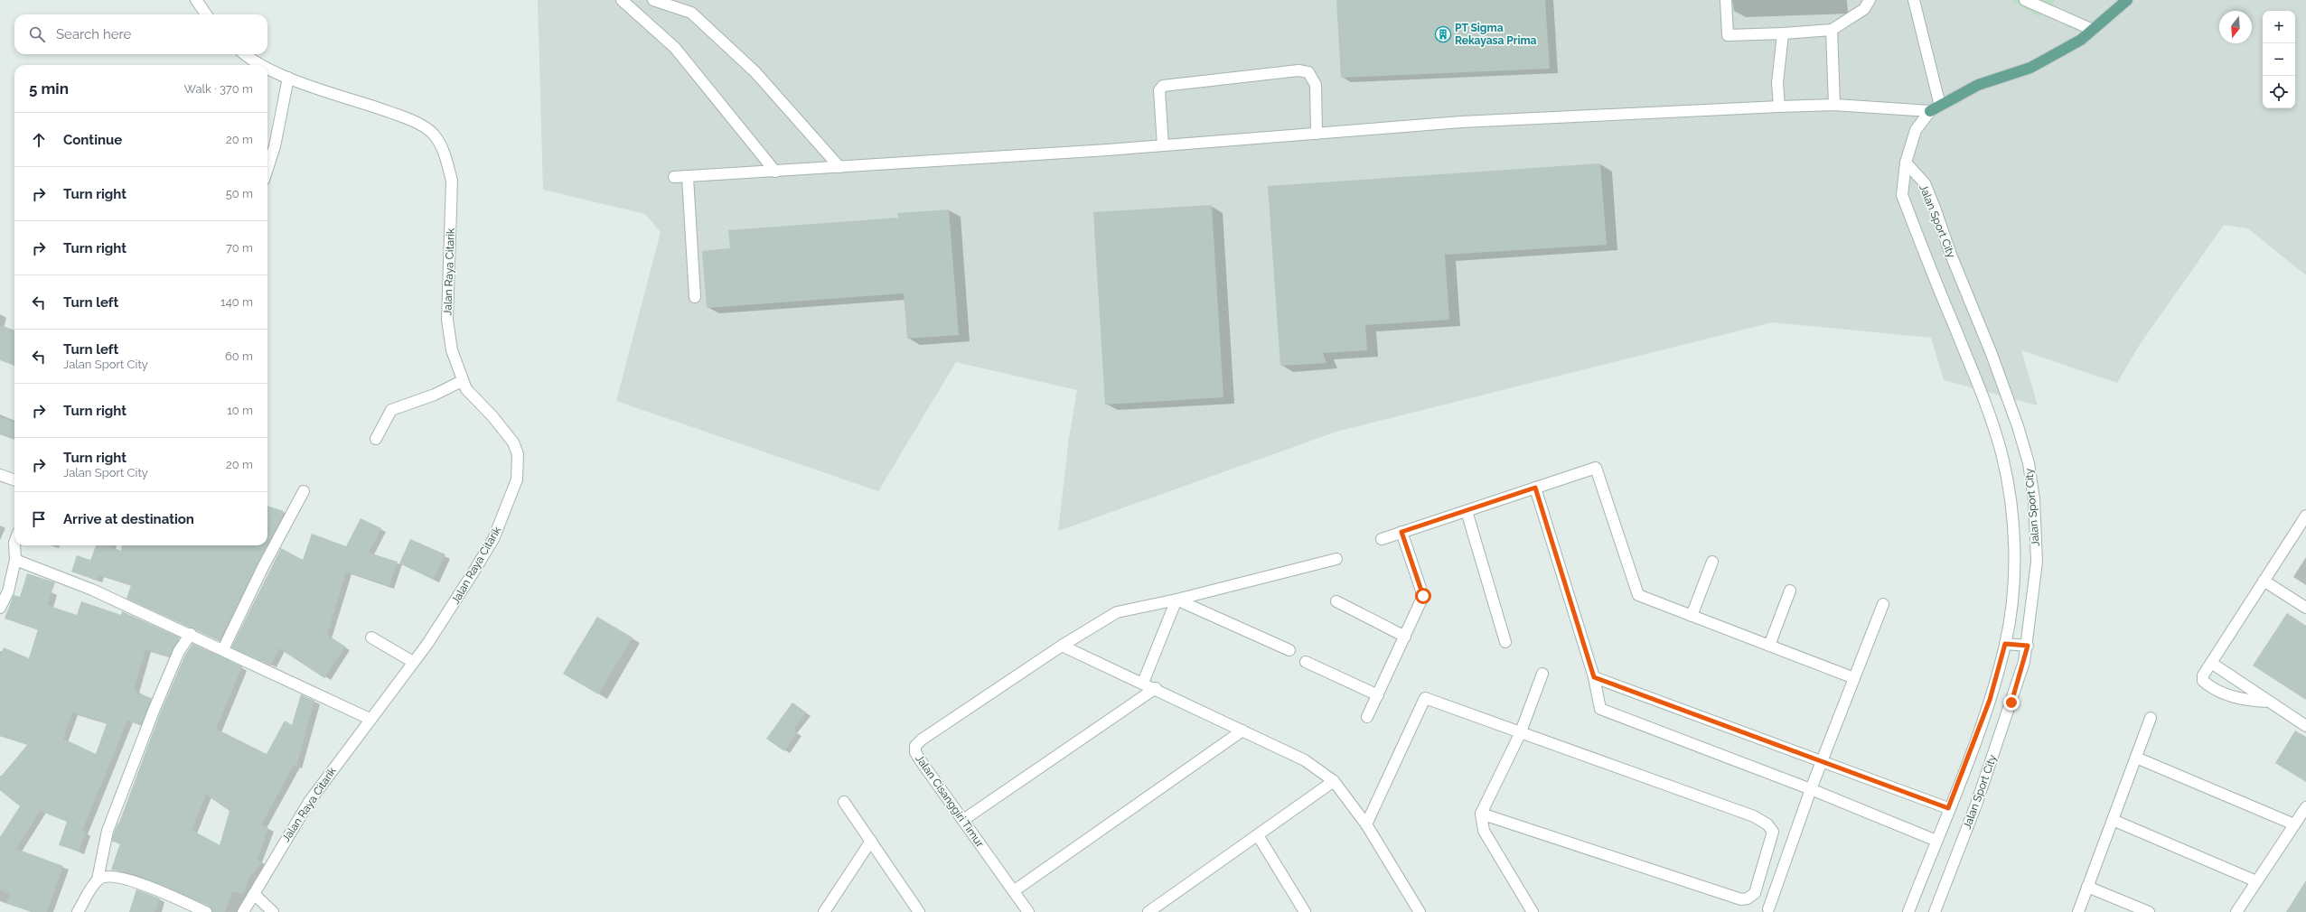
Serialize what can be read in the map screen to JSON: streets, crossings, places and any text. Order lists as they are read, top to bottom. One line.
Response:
{"streets":{"street":["Jalan Sport City","Jalan Raya Citarik","Jalan Cisanggiri Timur"]},"places":{"building":["PT Sigma Rekayasa Prima"]},"north":"bottom","page":{"map_buttons":["+","−"],"search":"Search here","heading":["5 min","Walk · 370 m"],"list":[["Continue","20 m"],["Turn right","50 m"],["Turn right","70 m"],["Turn left","140 m"],["Turn left","Jalan Sport City","60 m"],["Turn right","10 m"],["Turn right","Jalan Sport City","20 m"],"Arrive at destination"]}}
